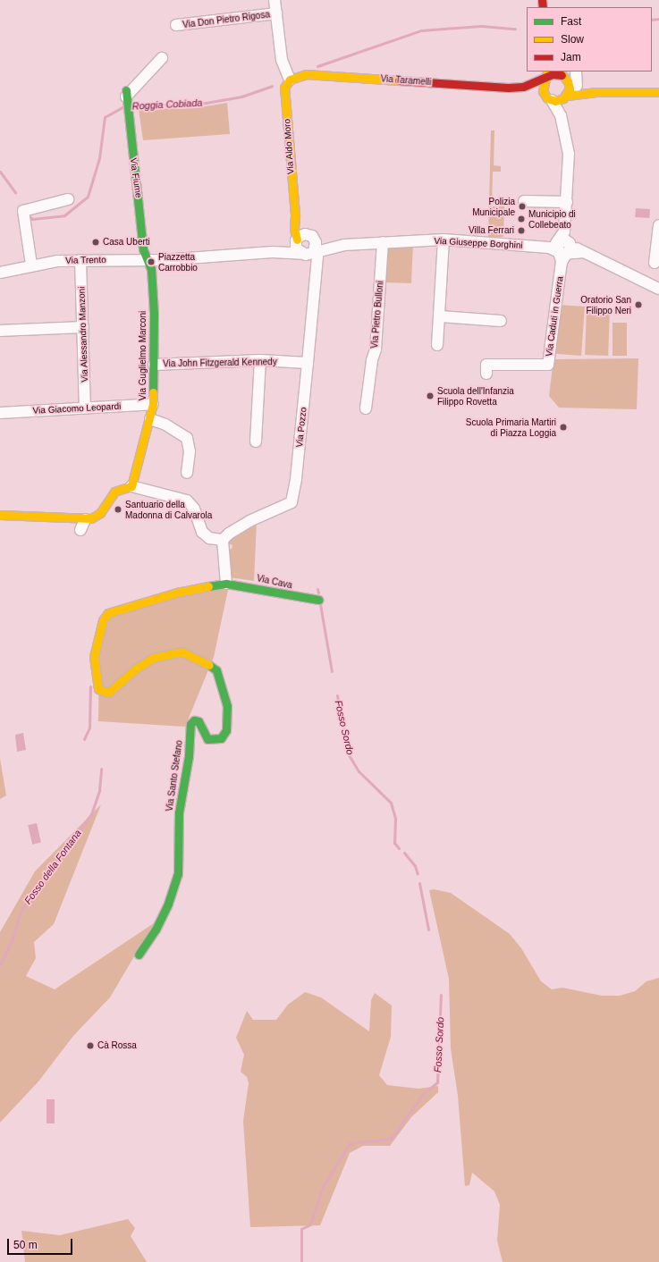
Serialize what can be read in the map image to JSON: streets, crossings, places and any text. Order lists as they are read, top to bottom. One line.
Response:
{"streets":{"street":["Via Don Pietro Rigosa","Via Taramelli","Via Aldo Moro","Via Fiume","Via Giuseppe Borghini","Via Trento","Via Pietro Bulloni","Via Caduti in Guerra","Via Alessandro Manzoni","Via Guglielmo Marconi","Via John Fitzgerald Kennedy","Via Giacomo Leopardi","Via Pozzo","Via Cava","Via Santo Stefano"]},"crossings":[["Via Don Pietro Rigosa","Via Taramelli"],["Via Don Pietro Rigosa","Via Aldo Moro"],["Via Taramelli","Via Aldo Moro"],["Via Aldo Moro","Via Giuseppe Borghini"],["Via Aldo Moro","Via Pozzo"],["Via Fiume","Via Giuseppe Borghini"],["Via Fiume","Via Trento"],["Via Fiume","Via Guglielmo Marconi"],["Via Giuseppe Borghini","Via Trento"],["Via Giuseppe Borghini","Via Pietro Bulloni"],["Via Giuseppe Borghini","Via Caduti in Guerra"],["Via Giuseppe Borghini","Via Guglielmo Marconi"],["Via Giuseppe Borghini","Via Pozzo"],["Via Trento","Via Alessandro Manzoni"],["Via Trento","Via Guglielmo Marconi"],["Via Alessandro Manzoni","Via Giacomo Leopardi"],["Via Guglielmo Marconi","Via John Fitzgerald Kennedy"],["Via Guglielmo Marconi","Via Giacomo Leopardi"],["Via John Fitzgerald Kennedy","Via Pozzo"],["Via Cava","Via Santo Stefano"]],"water":["Roggia Cobiada","Fosso Sordo","Fosso della Fontana"],"places":["Polizia Municipale","Municipio di Collebeato","Villa Ferrari","Casa Uberti","Piazzetta Carrobbio","Oratorio San Filippo Neri","Scuola dell'Infanzia Filippo Rovetta","Scuola Primaria Martiri di Piazza Loggia","Santuario della Madonna di Calvarola","Cà Rossa"],"legend":["Fast","Slow","Jam"],"scale_bar":"50 m"}
